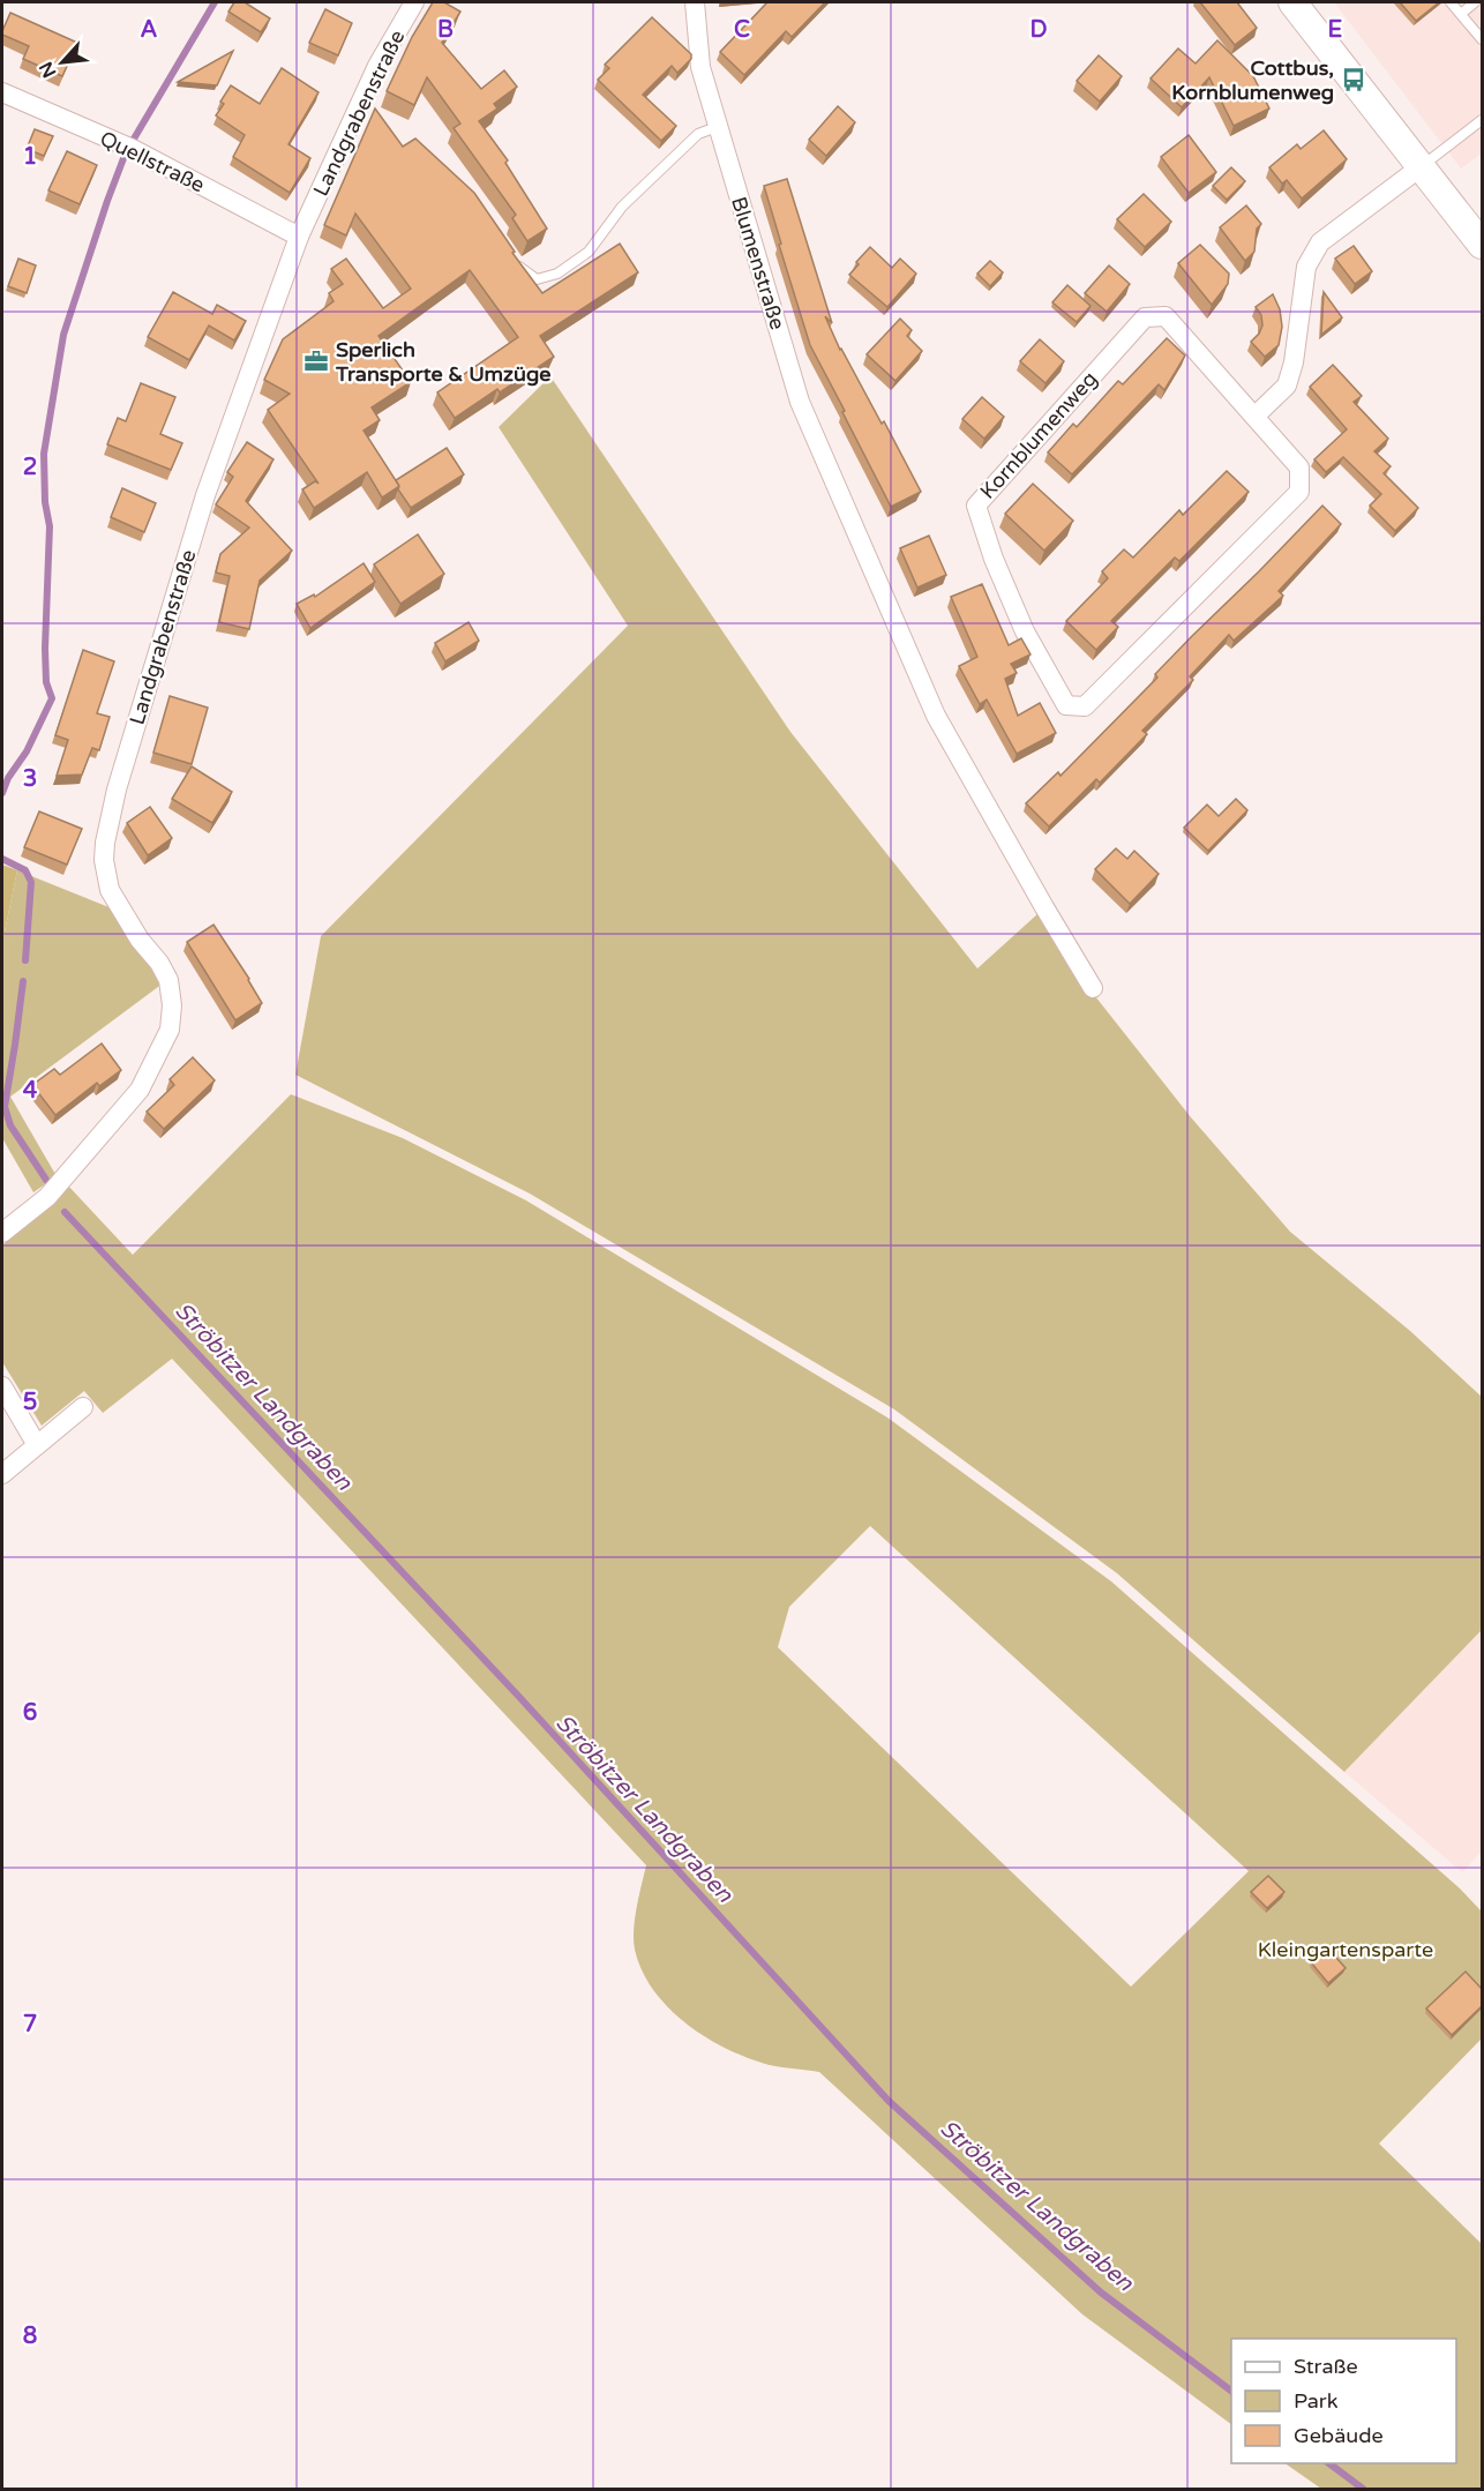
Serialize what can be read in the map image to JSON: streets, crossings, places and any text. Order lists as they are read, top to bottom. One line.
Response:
{"streets":{"street":["Landgrabenstraße","Quellstraße","Blumenstraße","Kornblumenweg"]},"crossings":[["Landgrabenstraße","Quellstraße"]],"water":["Ströbitzer Landgraben"],"parks":["Kleingartensparte"],"places":{"bus stop":["Cottbus, Kornblumenweg"],"office":["Sperlich Transporte & Umzüge"]},"legend":["Straße","Park","Gebäude"],"north":"bottom left","grid":{"columns":["A","B","C","D","E"],"rows":["1","2","3","4","5","6","7","8"]}}
